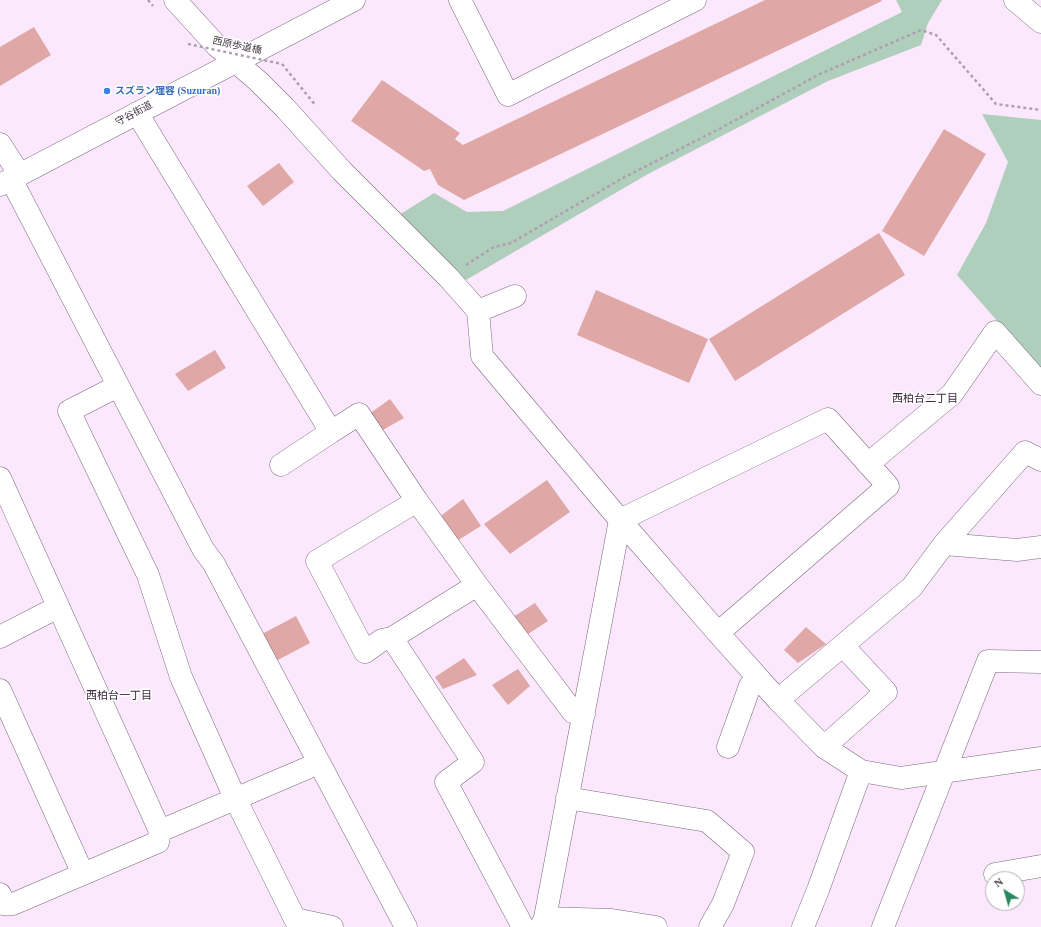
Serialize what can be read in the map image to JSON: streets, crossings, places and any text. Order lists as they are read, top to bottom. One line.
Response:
{"streets":{"street":["守谷街道"],"path":["西原歩道橋"]},"districts":["西柏台二丁目","西柏台一丁目"],"places":["スズラン理容 (Suzuran)"],"north":"top left"}
